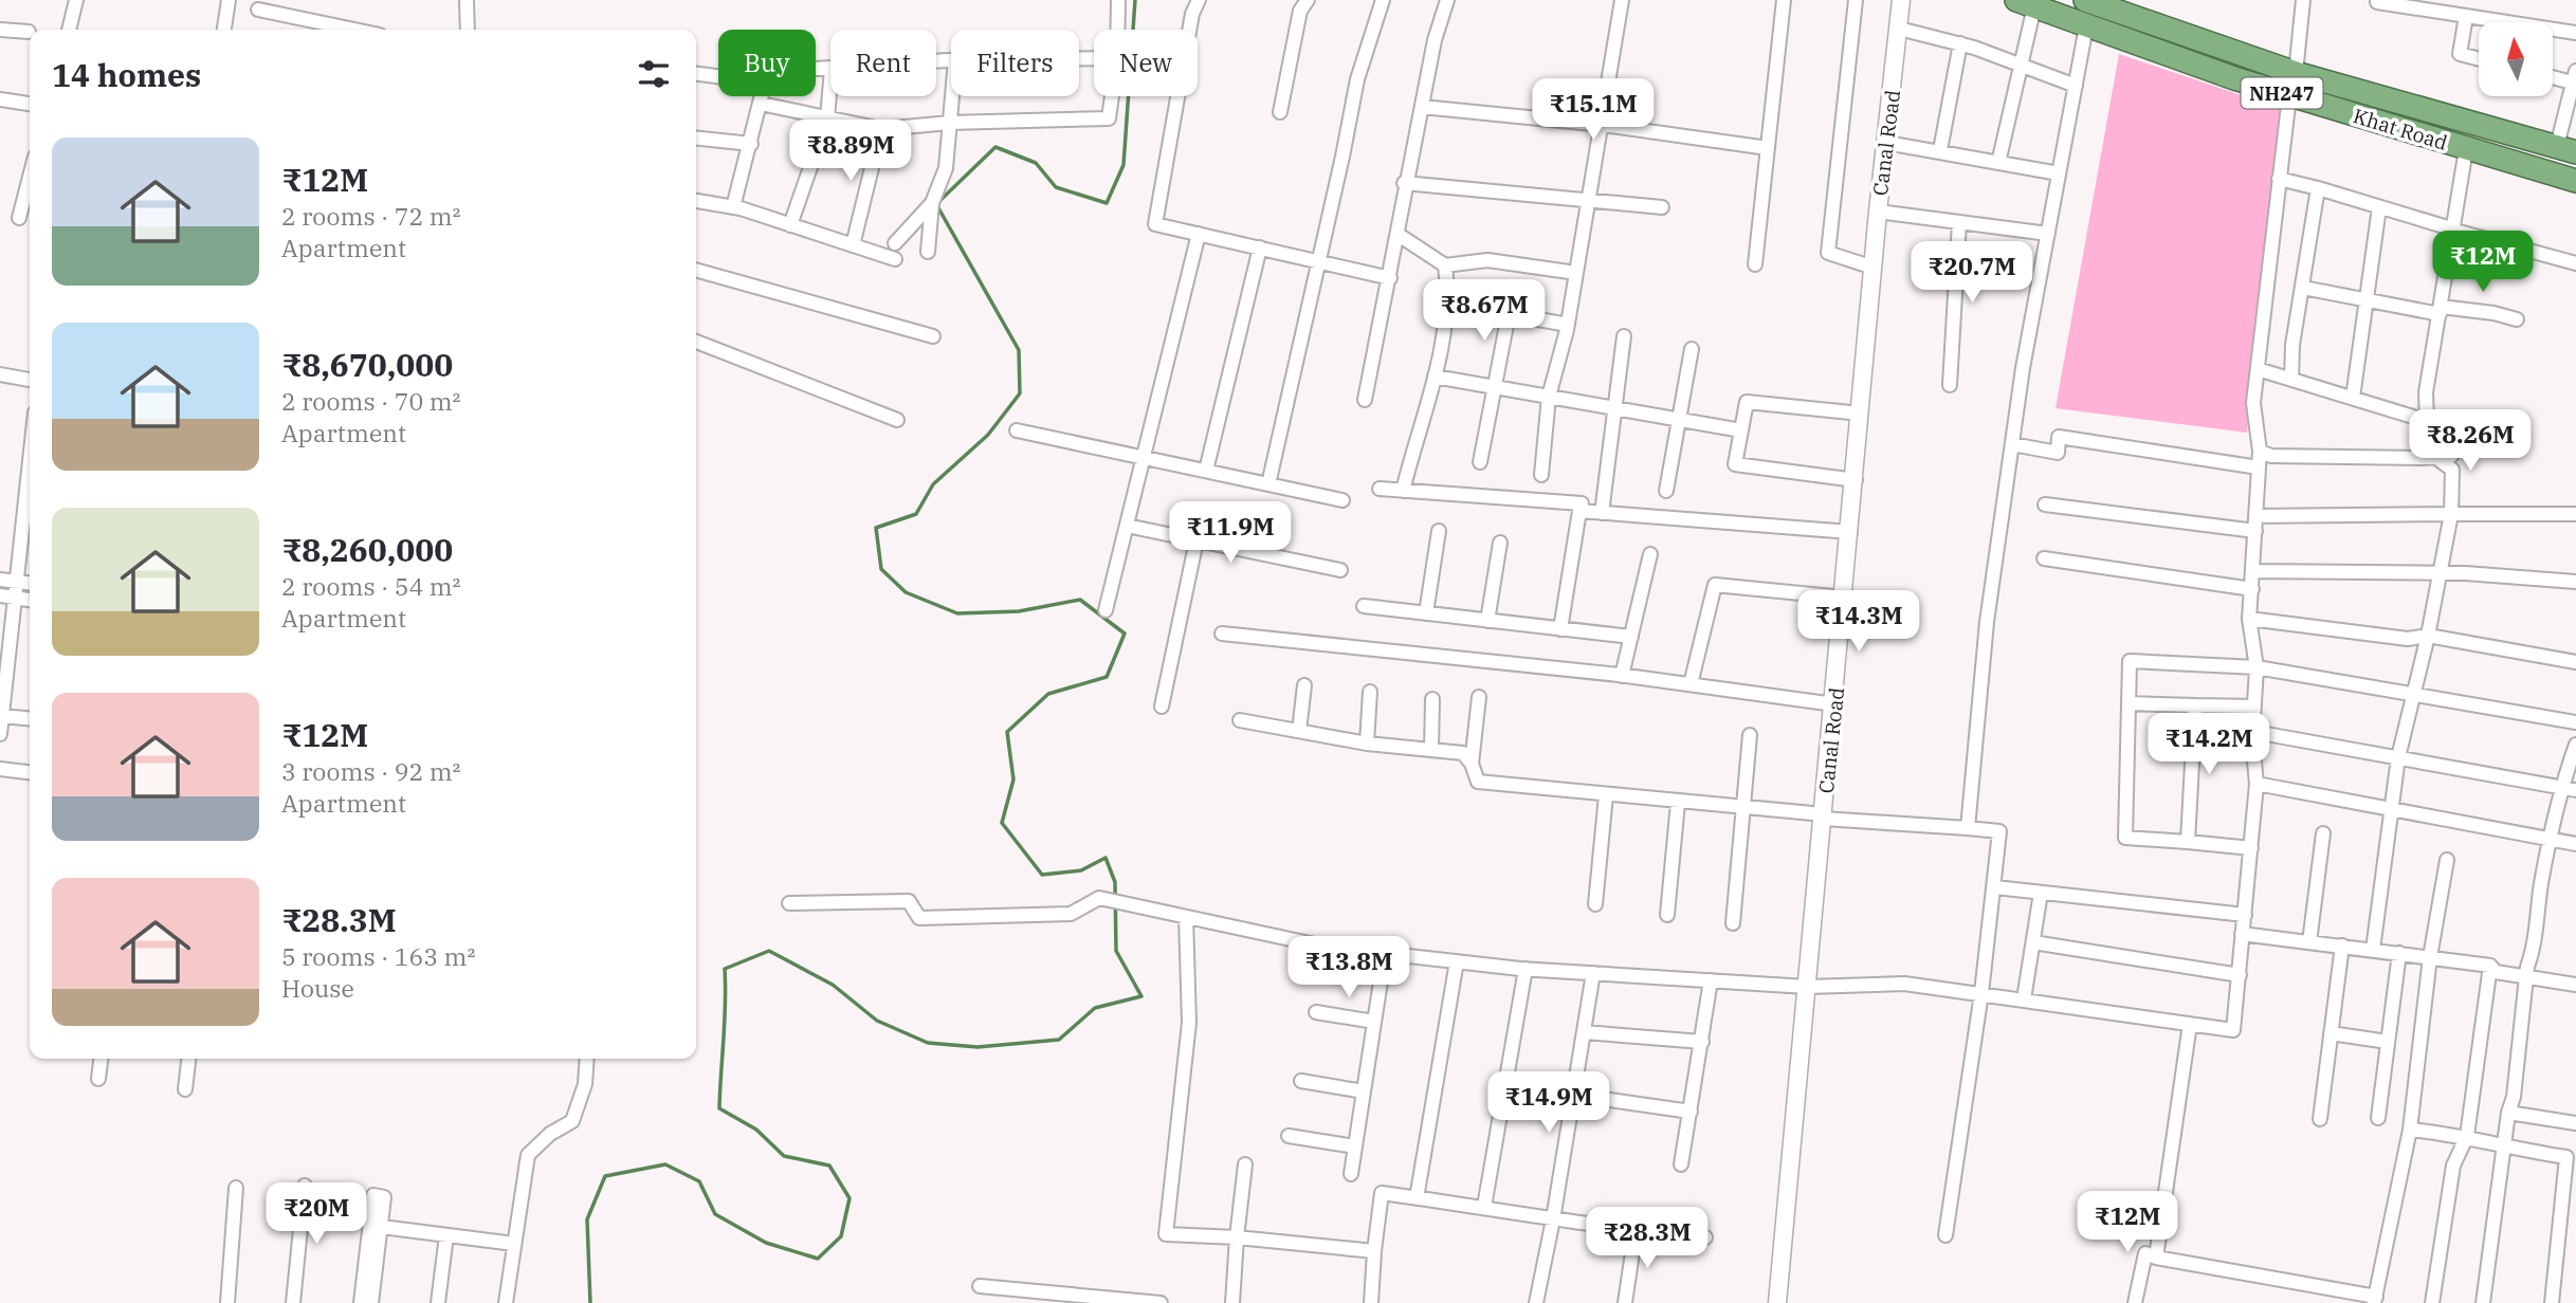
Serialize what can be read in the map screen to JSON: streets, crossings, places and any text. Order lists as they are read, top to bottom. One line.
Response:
{"streets":{"highway":["NH247","Khat Road"],"street":["Canal Road"]},"crossings":[["NH247","Khat Road"]],"north":"top","page":{"chip":["Buy","Rent","Filters","New"],"heading":"14 homes","price":["₹15.1M","₹8.89M","₹12M","₹20.7M","₹8.67M","₹8.26M","₹11.9M","₹14.3M","₹14.2M","₹13.8M","₹14.9M","₹20M","₹12M","₹28.3M"],"list":[{"name":"₹12M","note":"2 rooms · 72 m² · Apartment"},{"name":"₹8,670,000","note":"2 rooms · 70 m² · Apartment"},{"name":"₹8,260,000","note":"2 rooms · 54 m² · Apartment"},{"name":"₹12M","note":"3 rooms · 92 m² · Apartment"},{"name":"₹28.3M","note":"5 rooms · 163 m² · House"}]}}
